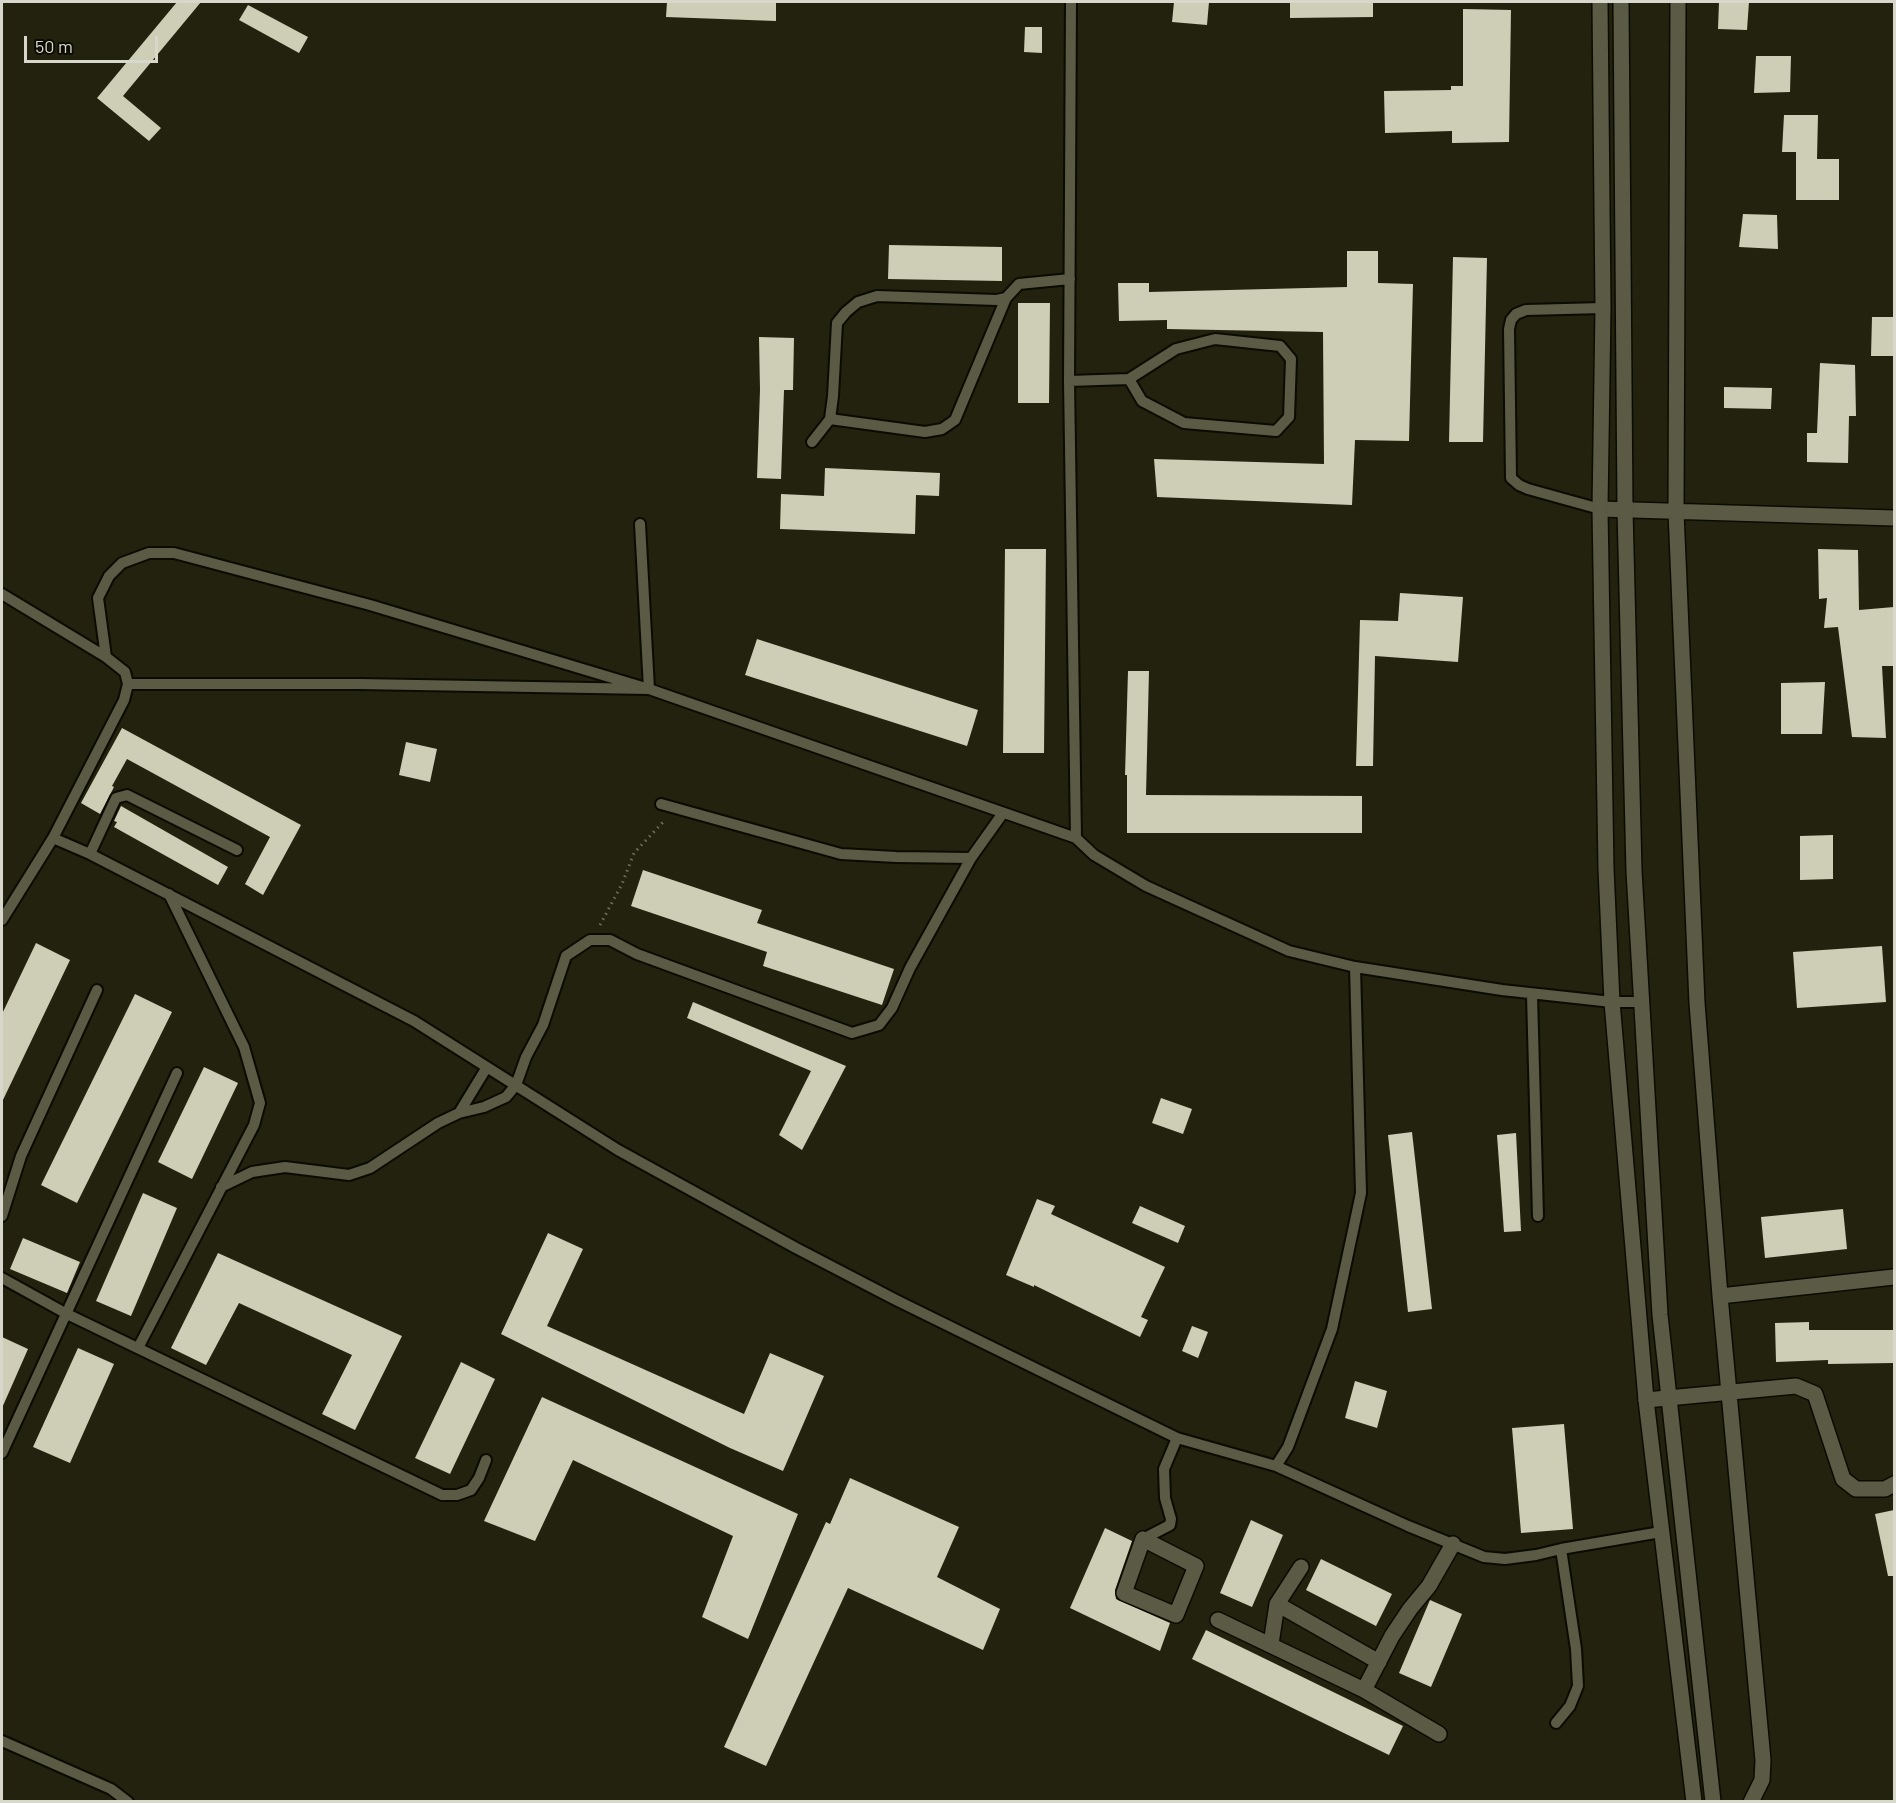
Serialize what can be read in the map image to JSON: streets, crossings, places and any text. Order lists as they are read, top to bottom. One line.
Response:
{"scale_bar":"50 m"}
